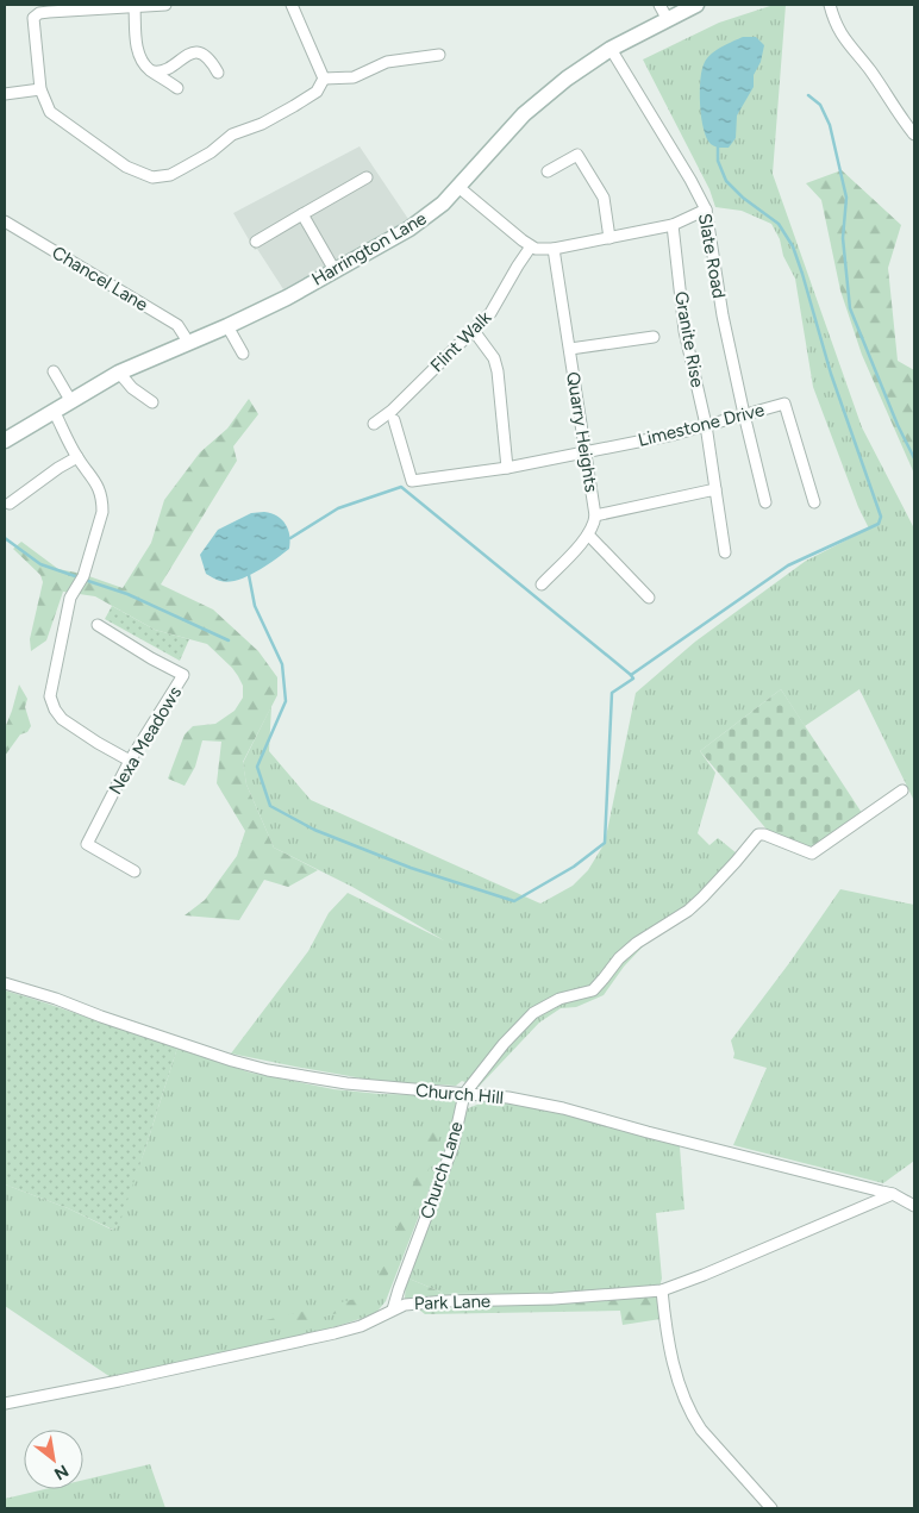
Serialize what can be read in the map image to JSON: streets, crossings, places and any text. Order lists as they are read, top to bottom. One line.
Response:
{"streets":{"street":["Harrington Lane","Slate Road","Chancel Lane","Granite Rise","Flint Walk","Limestone Drive","Quarry Heights","Nexa Meadows","Church Hill","Church Lane","Park Lane"]},"crossings":[["Harrington Lane","Slate Road"],["Harrington Lane","Chancel Lane"],["Slate Road","Limestone Drive"],["Granite Rise","Limestone Drive"],["Granite Rise","Quarry Heights"],["Limestone Drive","Quarry Heights"],["Church Hill","Church Lane"],["Church Hill","Park Lane"],["Church Lane","Park Lane"]],"north":"bottom right"}
